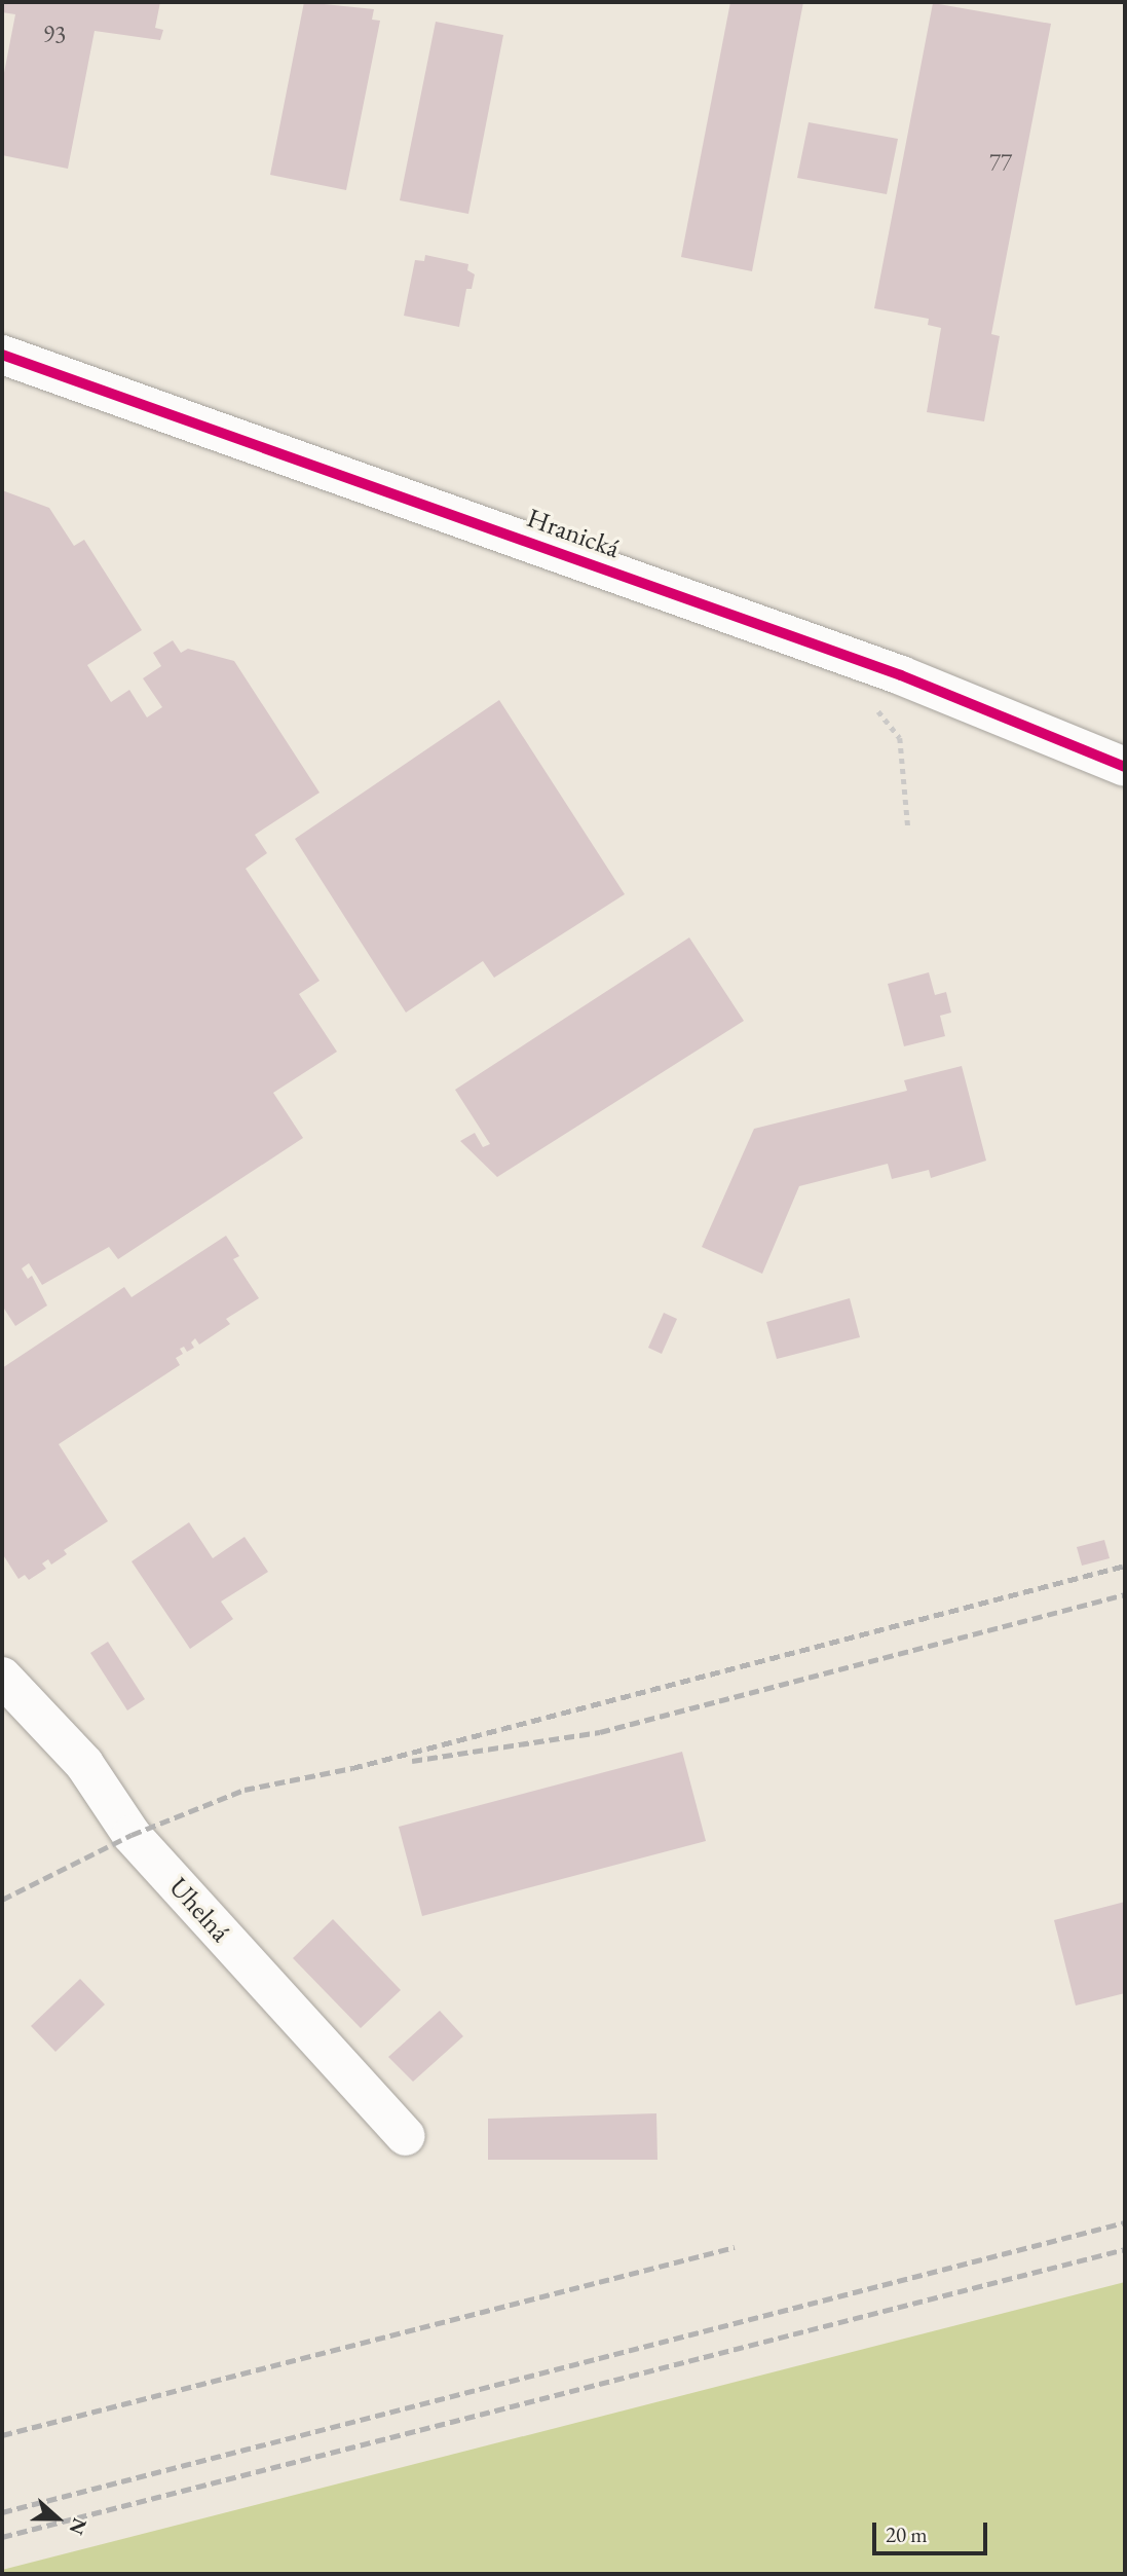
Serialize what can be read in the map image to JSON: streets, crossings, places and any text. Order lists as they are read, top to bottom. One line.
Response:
{"streets":{"street":["Hranická","Uhelná"]},"house_numbers":["93","77"],"scale_bar":"20 m","north":"right"}
